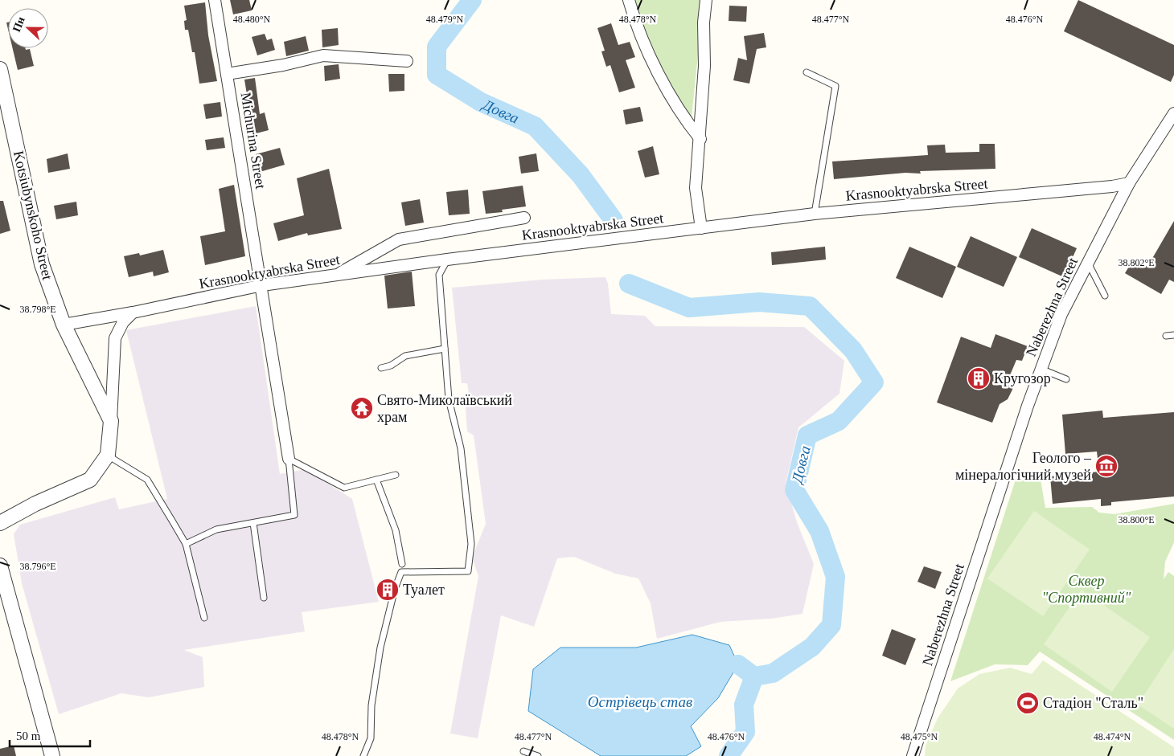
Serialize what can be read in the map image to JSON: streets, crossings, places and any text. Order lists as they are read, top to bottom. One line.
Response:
{"streets":{"street":["Michurina Street","Krasnooktyabrska Street","Kotsiubynskoho Street","Naberezhna Street"]},"crossings":[["Michurina Street","Krasnooktyabrska Street"],["Krasnooktyabrska Street","Kotsiubynskoho Street"],["Krasnooktyabrska Street","Naberezhna Street"]],"water":["Довга","Острівець став"],"parks":["Сквер \"Спортивний\""],"places":{"building":["Кругозор","Туалет"],"temple":["Свято-Миколаївський храм"],"museum":["Геолого – мінералогічний музей"],"sports":["Стадіон \"Сталь\""]},"scale_bar":"50 m","north":"left","coordinates":["48.479°N","48.478°N","48.477°N","48.476°N","48.480°N","38.802°E","38.798°E","38.800°E","38.796°E","48.475°N","48.474°N"]}
